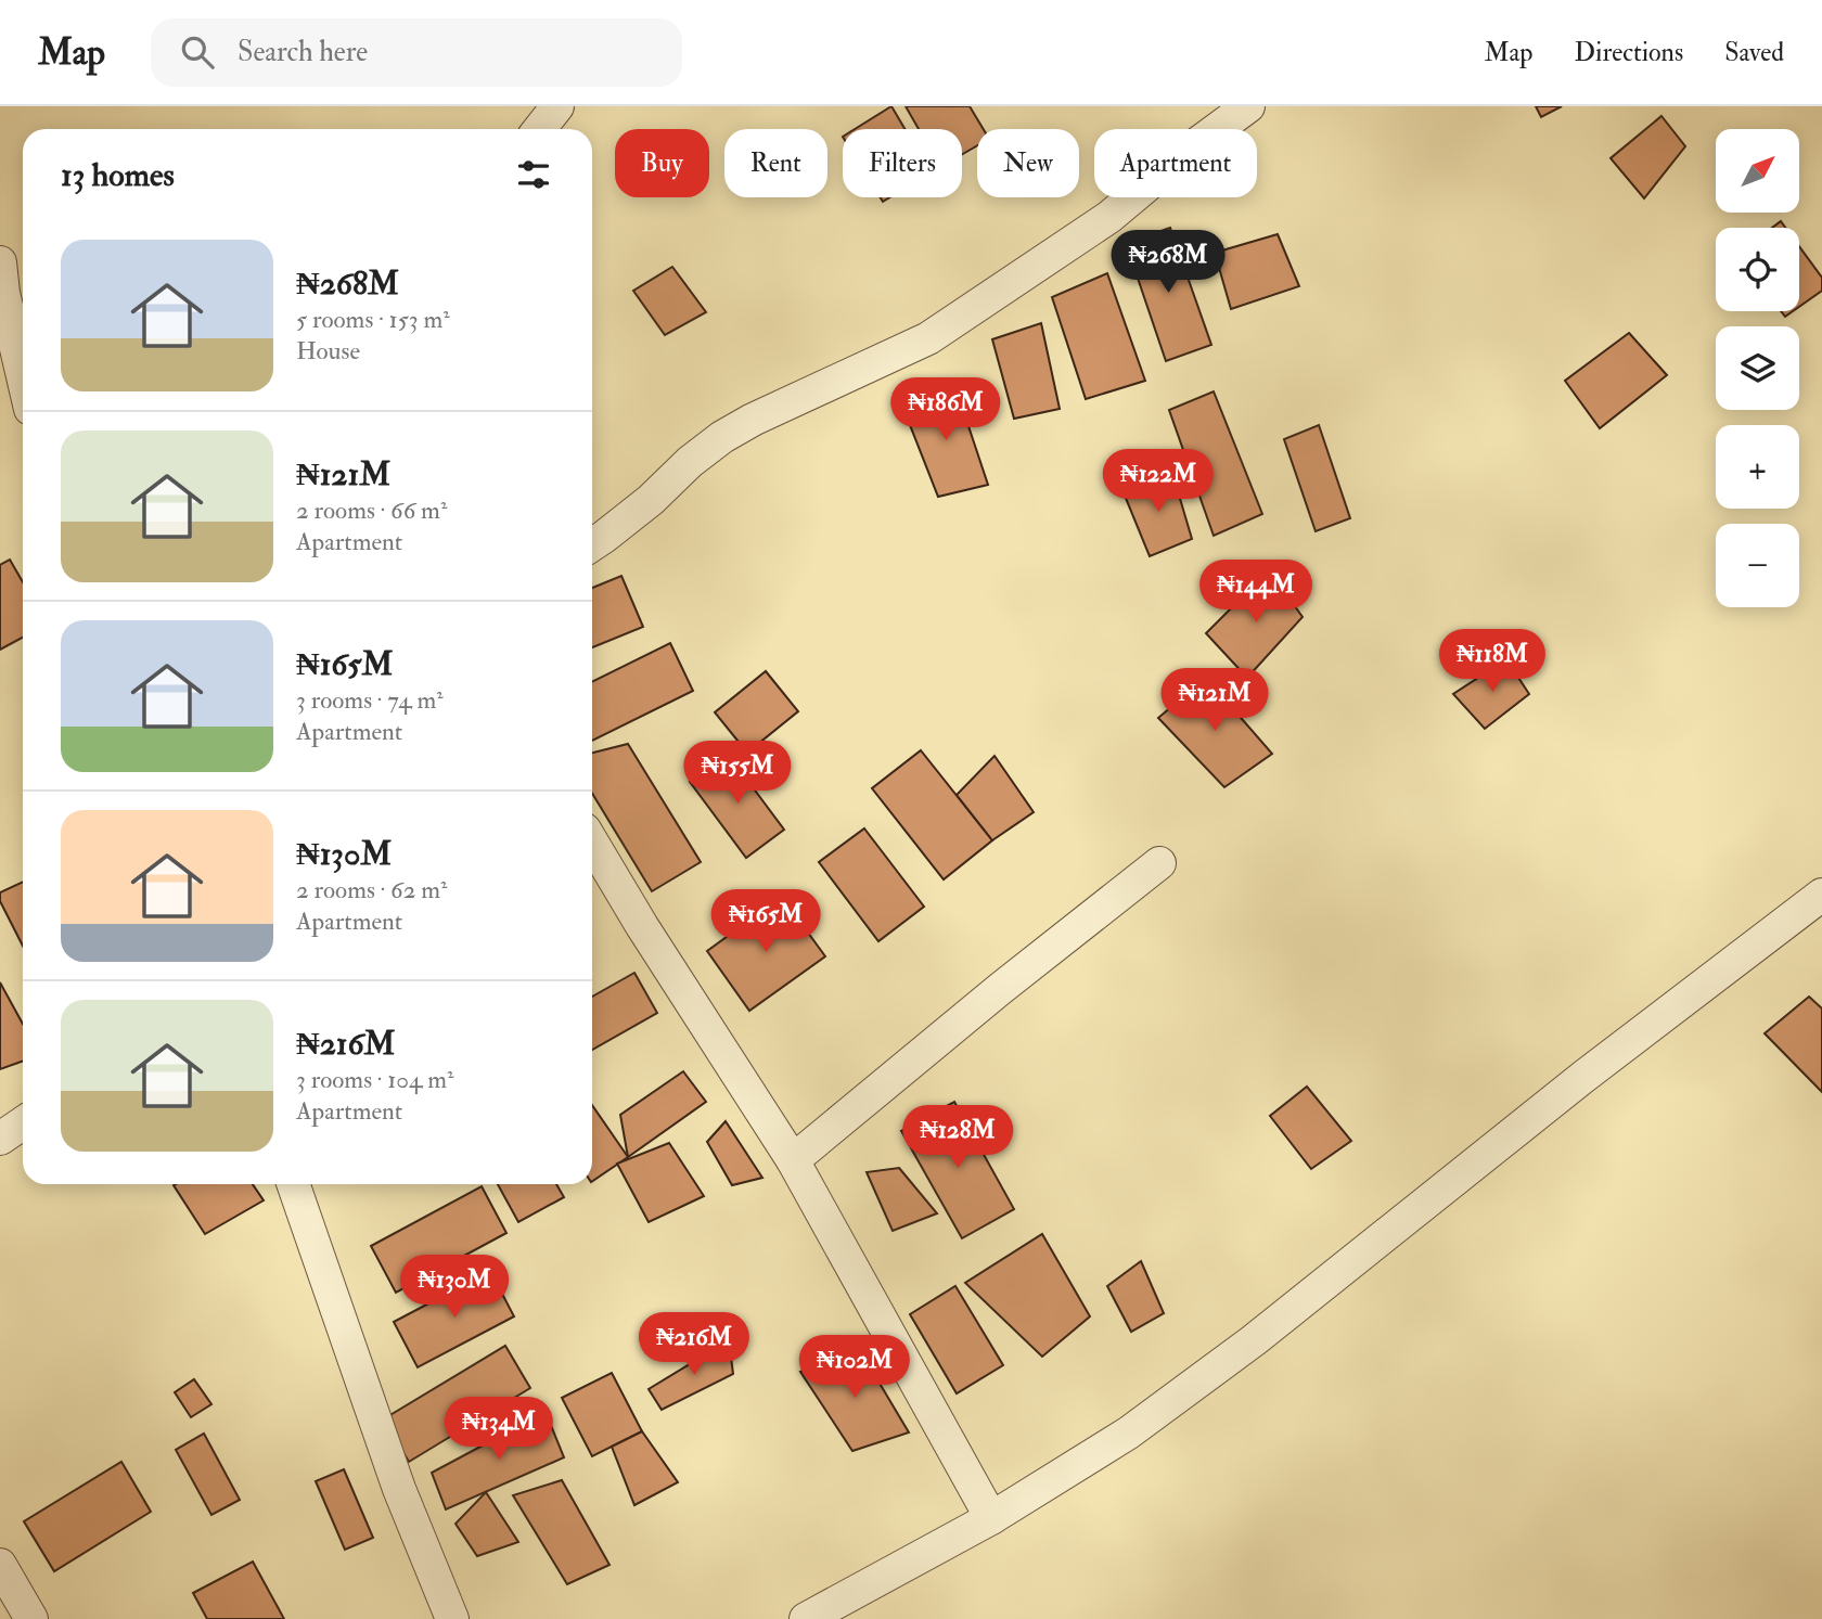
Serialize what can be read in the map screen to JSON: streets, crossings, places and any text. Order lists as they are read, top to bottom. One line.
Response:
{"north":"top right","page":{"header":"Map","search":"Search here","nav":["Map","Directions","Saved"],"map_buttons":["+","−"],"chip":["Buy","Rent","Filters","New","Apartment"],"heading":"13 homes","list":[{"name":"₦268M","note":"5 rooms · 153 m² · House"},{"name":"₦121M","note":"2 rooms · 66 m² · Apartment"},{"name":"₦165M","note":"3 rooms · 74 m² · Apartment"},{"name":"₦130M","note":"2 rooms · 62 m² · Apartment"},{"name":"₦216M","note":"3 rooms · 104 m² · Apartment"}],"price":["₦268M","₦186M","₦122M","₦144M","₦118M","₦121M","₦155M","₦165M","₦128M","₦130M","₦216M","₦102M","₦134M"]}}
